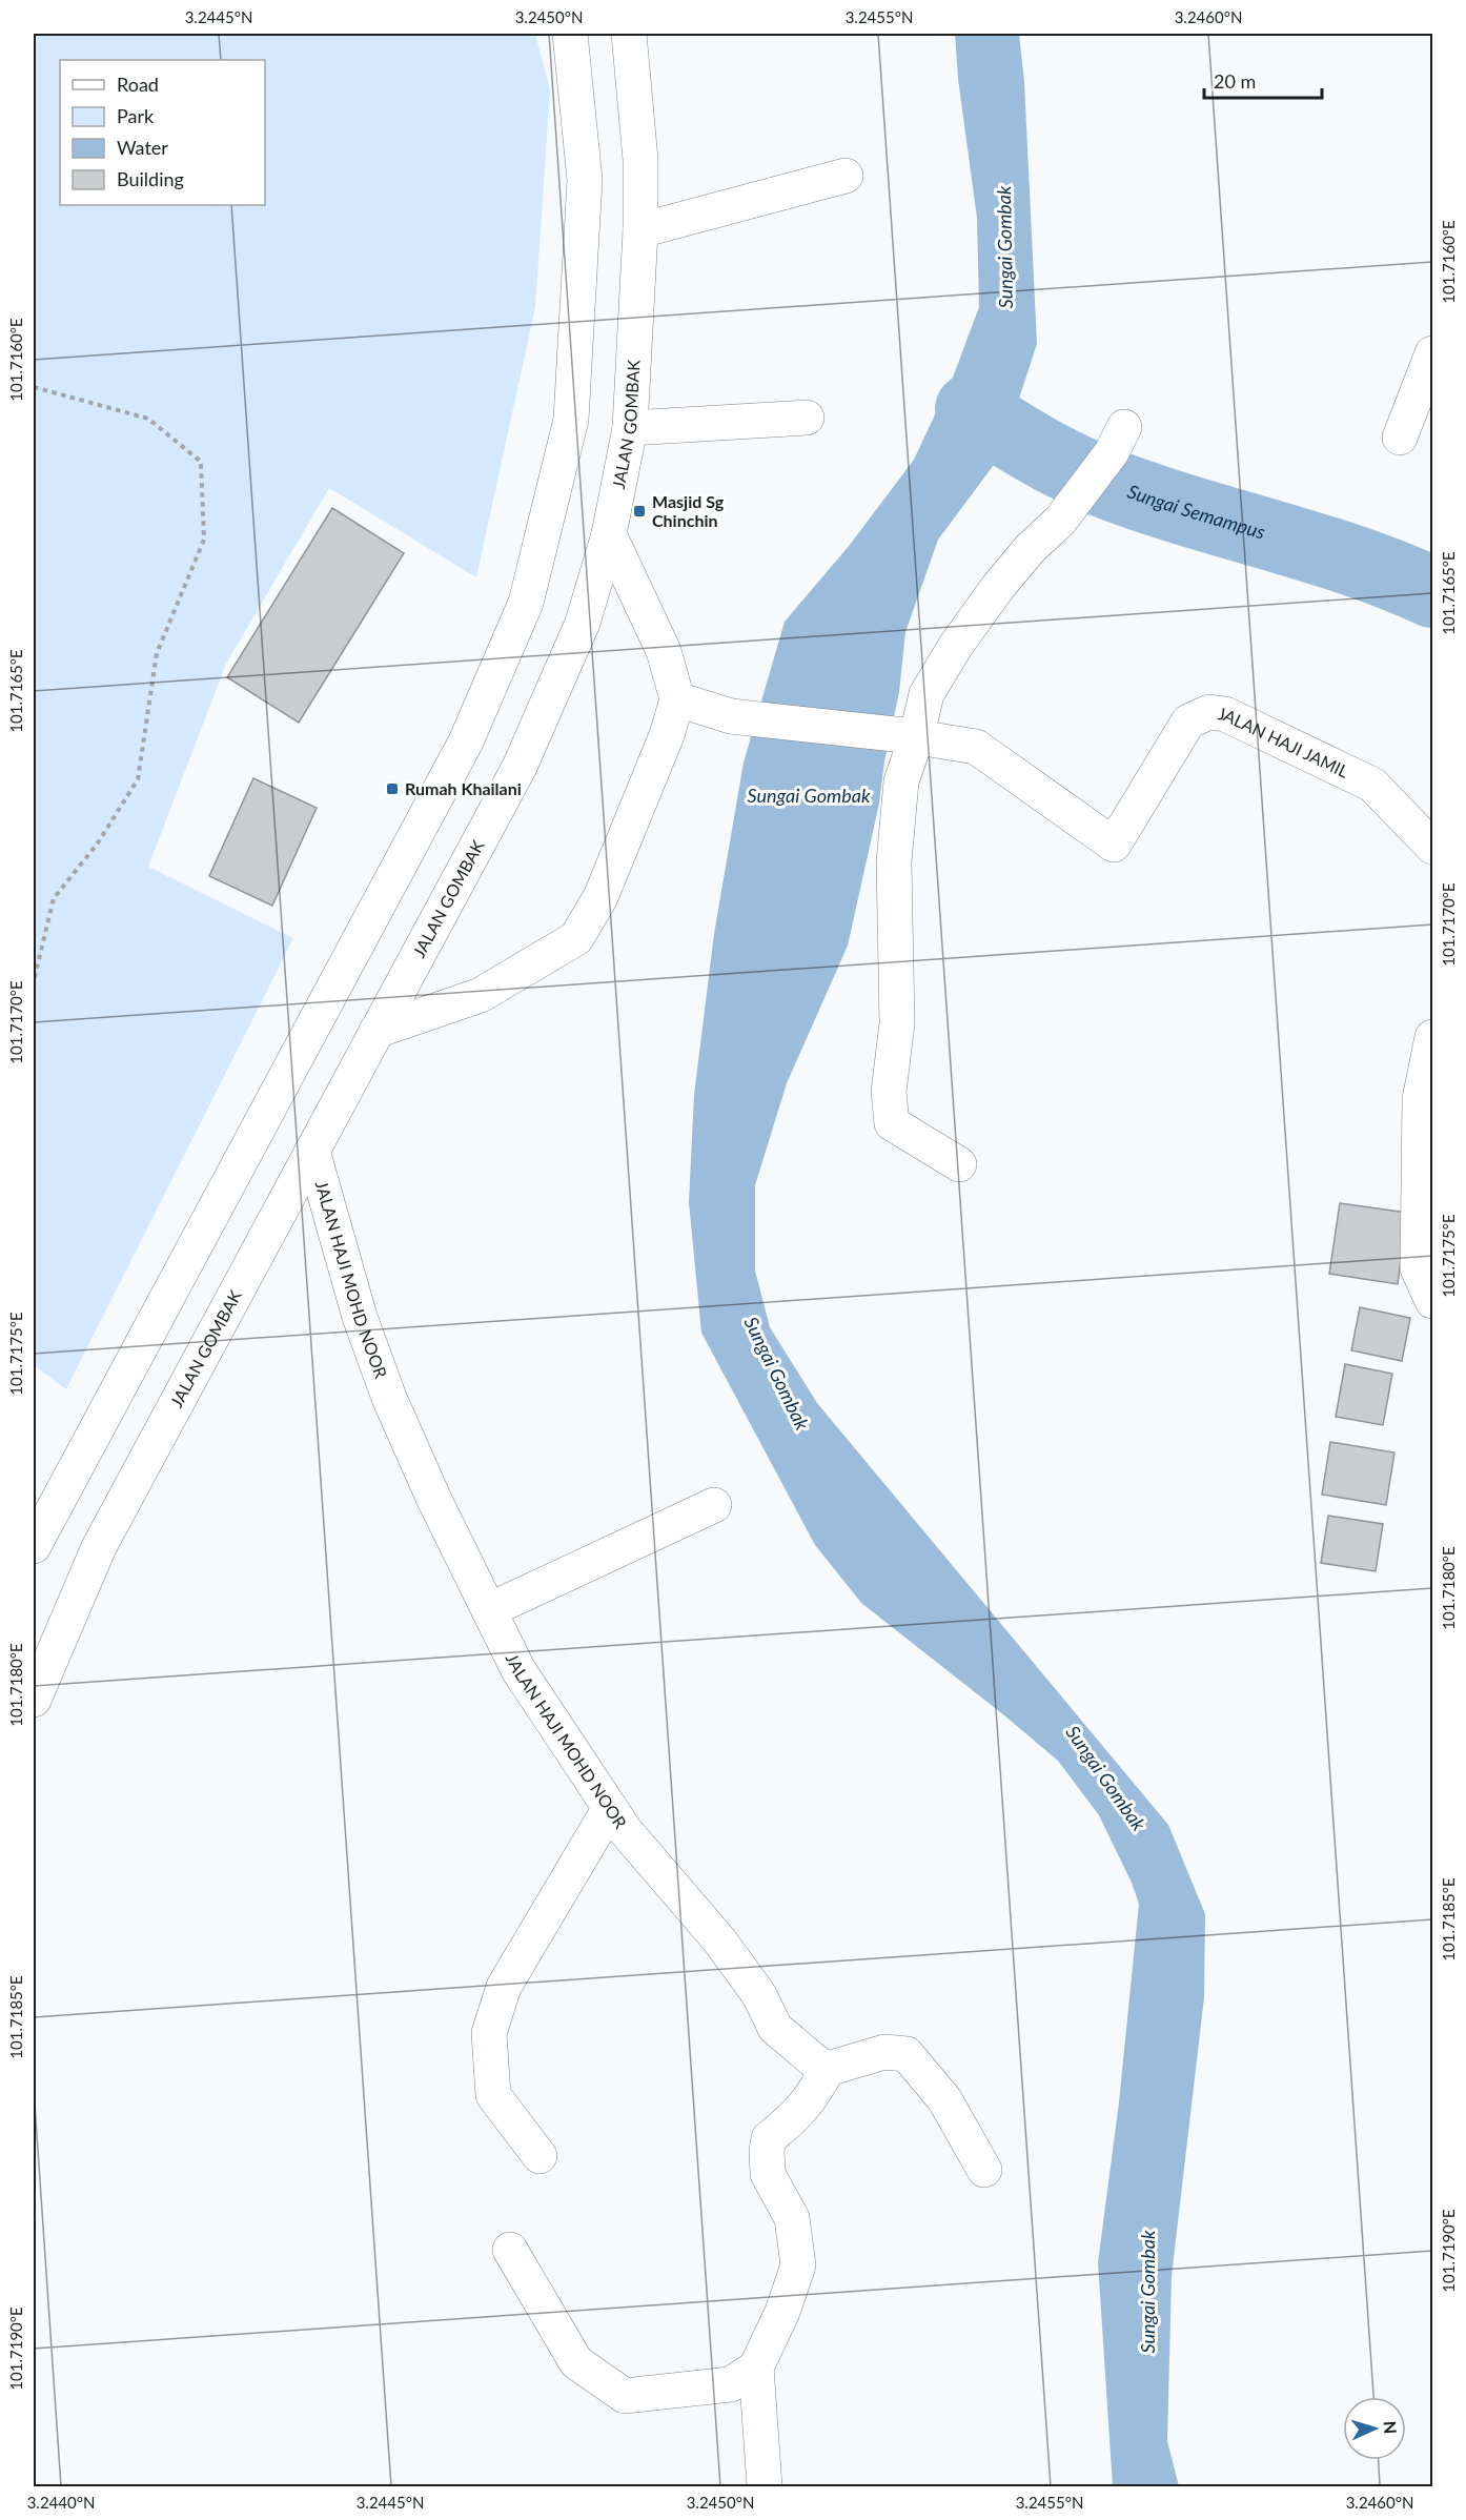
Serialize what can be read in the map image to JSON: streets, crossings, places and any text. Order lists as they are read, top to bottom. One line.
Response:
{"streets":{"street":["JALAN GOMBAK","JALAN HAJI JAMIL","JALAN HAJI MOHD NOOR"]},"crossings":[["JALAN GOMBAK","JALAN HAJI MOHD NOOR"]],"water":["Sungai Gombak","Sungai Semampus"],"places":{"transit":["Masjid Sg Chinchin","Rumah Khailani"]},"legend":["Road","Park","Water","Building"],"scale_bar":"20 m","north":"right","coordinates":["3.2445°N","3.2450°N","3.2455°N","3.2460°N","101.7160°E","101.7165°E","101.7170°E","101.7175°E","101.7180°E","101.7185°E","101.7190°E","3.2440°N"]}
